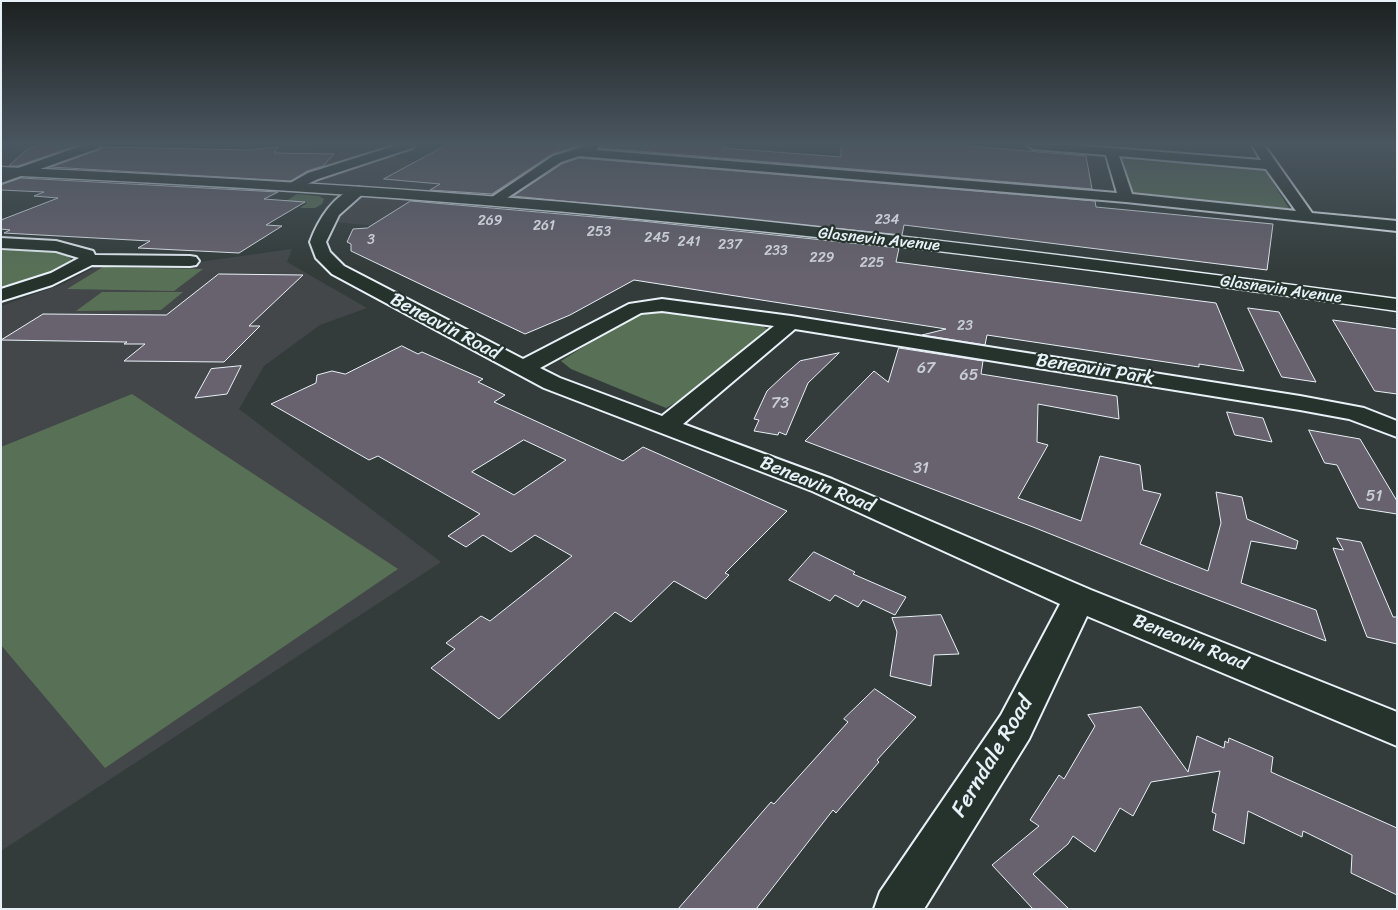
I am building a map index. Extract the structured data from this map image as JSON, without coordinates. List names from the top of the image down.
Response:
{
  "streets": {
    "main road": ["Glasnevin Avenue"],
    "street": ["Beneavin Road", "Beneavin Park", "Ferndale Road"]
  },
  "crossings": [
    ["Glasnevin Avenue", "Beneavin Road"],
    ["Beneavin Road", "Beneavin Park"],
    ["Beneavin Road", "Ferndale Road"]
  ],
  "house_numbers": [
    "234",
    "269",
    "261",
    "253",
    "245",
    "3",
    "241",
    "237",
    "233",
    "229",
    "225",
    "23",
    "67",
    "65",
    "73",
    "31",
    "51"
  ]
}
